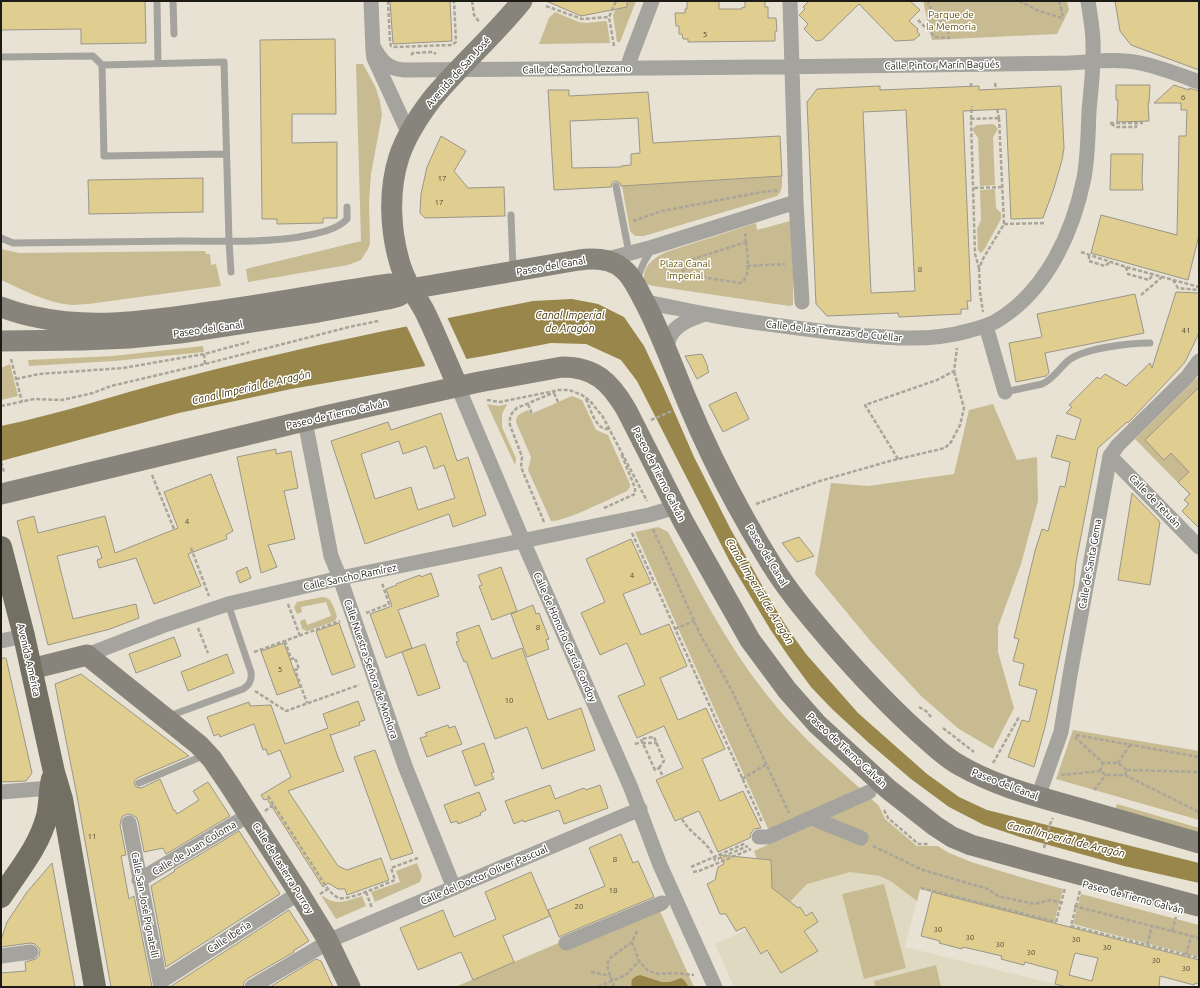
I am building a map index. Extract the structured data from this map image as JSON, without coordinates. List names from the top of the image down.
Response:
{
  "streets": {
    "main road": [
      "Avenida de San José",
      "Paseo del Canal",
      "Paseo de Tierno Galván",
      "Calle Sancho Ramírez",
      "Calle de Honorio García Condoy",
      "Avenida América",
      "Calle de Lasierra Purroy"
    ],
    "street": [
      "Calle Pintor Marín Bagüés",
      "Calle de Sancho Lezcano",
      "Calle de las Terrazas de Cuéllar",
      "Calle de Tetuán",
      "Calle de Santa Gema",
      "Calle Nuestra Señora de Monlora",
      "Calle de Juan Coloma",
      "Calle del Doctor Oliver Pascual",
      "Calle San José Pignatelli",
      "Calle Iberia"
    ]
  },
  "crossings": [
    ["Calle Pintor Marín Bagüés", "Calle de Sancho Lezcano"],
    ["Calle Pintor Marín Bagüés", "Calle de las Terrazas de Cuéllar"],
    ["Calle de Sancho Lezcano", "Avenida de San José"],
    ["Avenida de San José", "Paseo del Canal"],
    ["Avenida de San José", "Calle de Honorio García Condoy"],
    ["Paseo del Canal", "Calle de las Terrazas de Cuéllar"],
    ["Paseo del Canal", "Calle de Santa Gema"],
    ["Paseo del Canal", "Calle de Honorio García Condoy"],
    ["Paseo de Tierno Galván", "Calle Sancho Ramírez"],
    ["Paseo de Tierno Galván", "Calle de Honorio García Condoy"],
    ["Paseo de Tierno Galván", "Calle Nuestra Señora de Monlora"],
    ["Calle de Tetuán", "Calle de Santa Gema"],
    ["Calle Sancho Ramírez", "Calle de Honorio García Condoy"],
    ["Calle Sancho Ramírez", "Avenida América"],
    ["Calle Sancho Ramírez", "Calle Nuestra Señora de Monlora"],
    ["Calle Sancho Ramírez", "Calle de Lasierra Purroy"],
    ["Calle de Honorio García Condoy", "Calle del Doctor Oliver Pascual"],
    ["Calle Nuestra Señora de Monlora", "Calle del Doctor Oliver Pascual"],
    ["Calle de Juan Coloma", "Calle de Lasierra Purroy"],
    ["Calle de Juan Coloma", "Calle San José Pignatelli"],
    ["Calle de Lasierra Purroy", "Calle del Doctor Oliver Pascual"],
    ["Calle de Lasierra Purroy", "Calle Iberia"],
    ["Calle San José Pignatelli", "Calle Iberia"]
  ],
  "water": ["Canal Imperial de Aragón"],
  "parks": ["Parque de la Memoria", "Plaza Canal Imperial"],
  "house_numbers": [
    "5",
    "6",
    "17",
    "17",
    "8",
    "41",
    "4",
    "4",
    "8",
    "5",
    "10",
    "11",
    "8",
    "18",
    "20",
    "30",
    "30",
    "30",
    "30",
    "30",
    "30",
    "30",
    "30"
  ]
}
